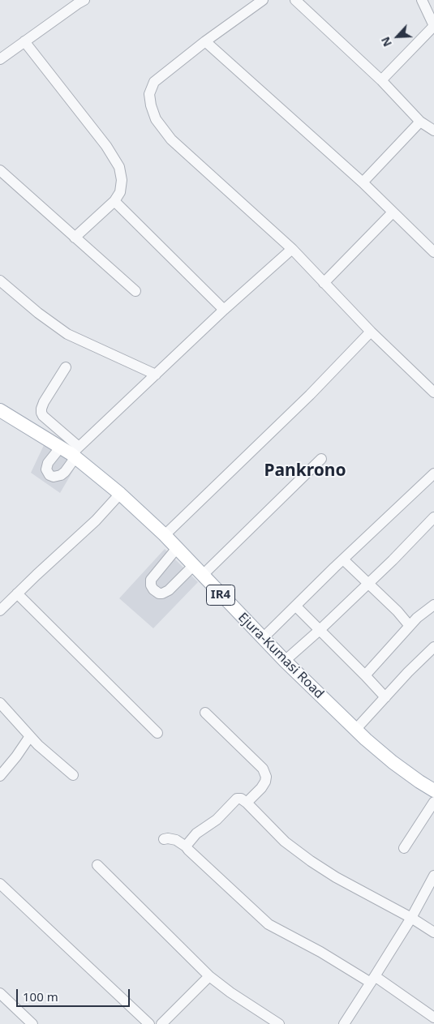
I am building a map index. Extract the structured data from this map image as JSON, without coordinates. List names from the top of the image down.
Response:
{
  "streets": {
    "main road": ["IR4", "Ejura-Kumasi Road"]
  },
  "districts": ["Pankrono"],
  "scale_bar": "100 m",
  "north": "bottom left"
}
